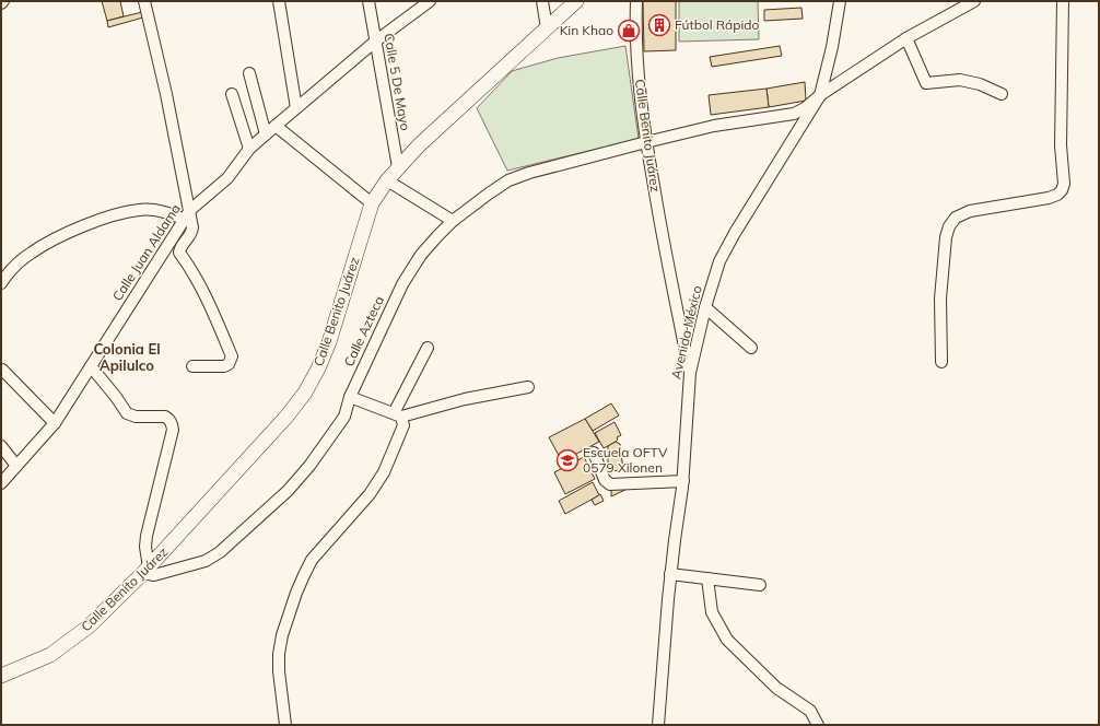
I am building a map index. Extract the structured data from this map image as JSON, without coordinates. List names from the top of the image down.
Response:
{
  "streets": {
    "main road": ["Calle Benito Juárez"],
    "street": [
      "Calle 5 De Mayo",
      "Calle Juan Aldama",
      "Calle Azteca",
      "Avenida México"
    ]
  },
  "crossings": [
    ["Calle 5 De Mayo", "Calle Benito Juárez"],
    ["Calle 5 De Mayo", "Calle Juan Aldama"],
    ["Calle Benito Juárez", "Calle Azteca"],
    ["Calle Benito Juárez", "Avenida México"],
    ["Calle Azteca", "Avenida México"]
  ],
  "districts": ["Colonia El Apilulco"],
  "places": {
    "building": ["Fútbol Rápido"],
    "shop": ["Kin Khao"],
    "school or university": ["Escuela OFTV 0579 Xilonen"]
  }
}
